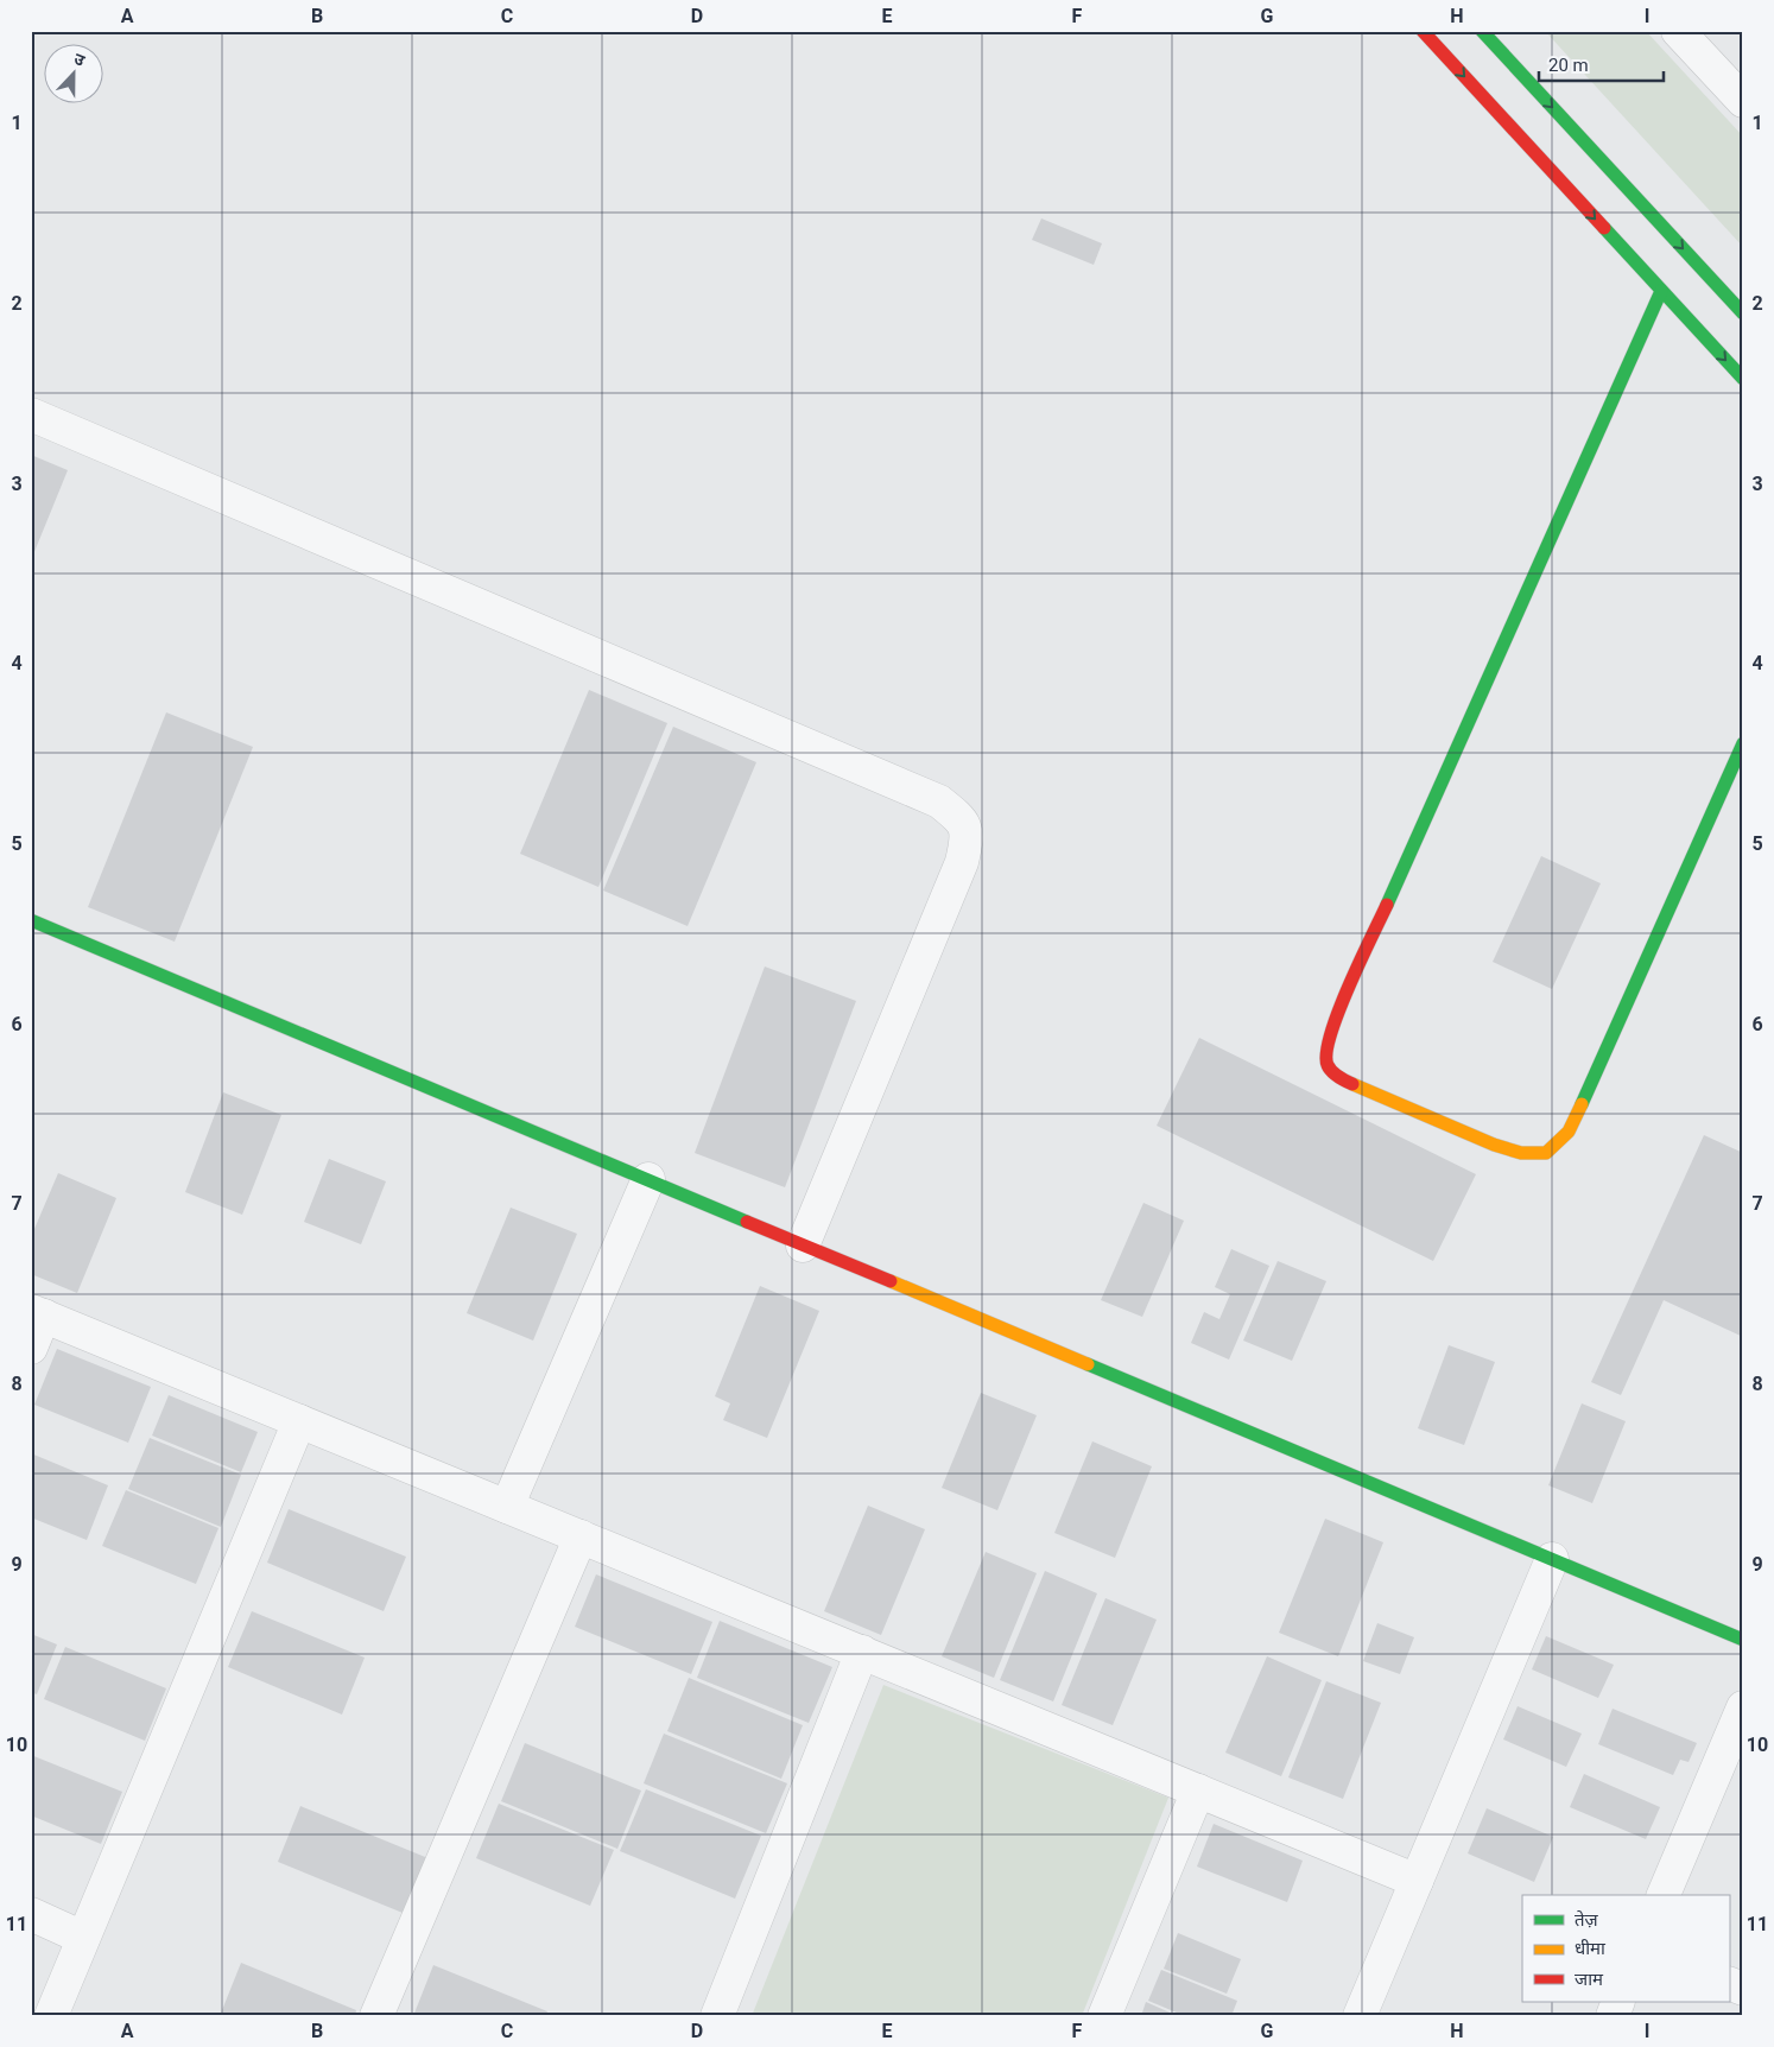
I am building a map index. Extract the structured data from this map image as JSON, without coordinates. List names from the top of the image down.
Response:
{
  "legend": ["तेज़", "धीमा", "जाम"],
  "scale_bar": "20 m",
  "north": "top",
  "grid": {
    "columns": [
      "A",
      "B",
      "C",
      "D",
      "E",
      "F",
      "G",
      "H",
      "I"
    ],
    "rows": [
      "1",
      "2",
      "3",
      "4",
      "5",
      "6",
      "7",
      "8",
      "9",
      "10",
      "11"
    ]
  }
}
